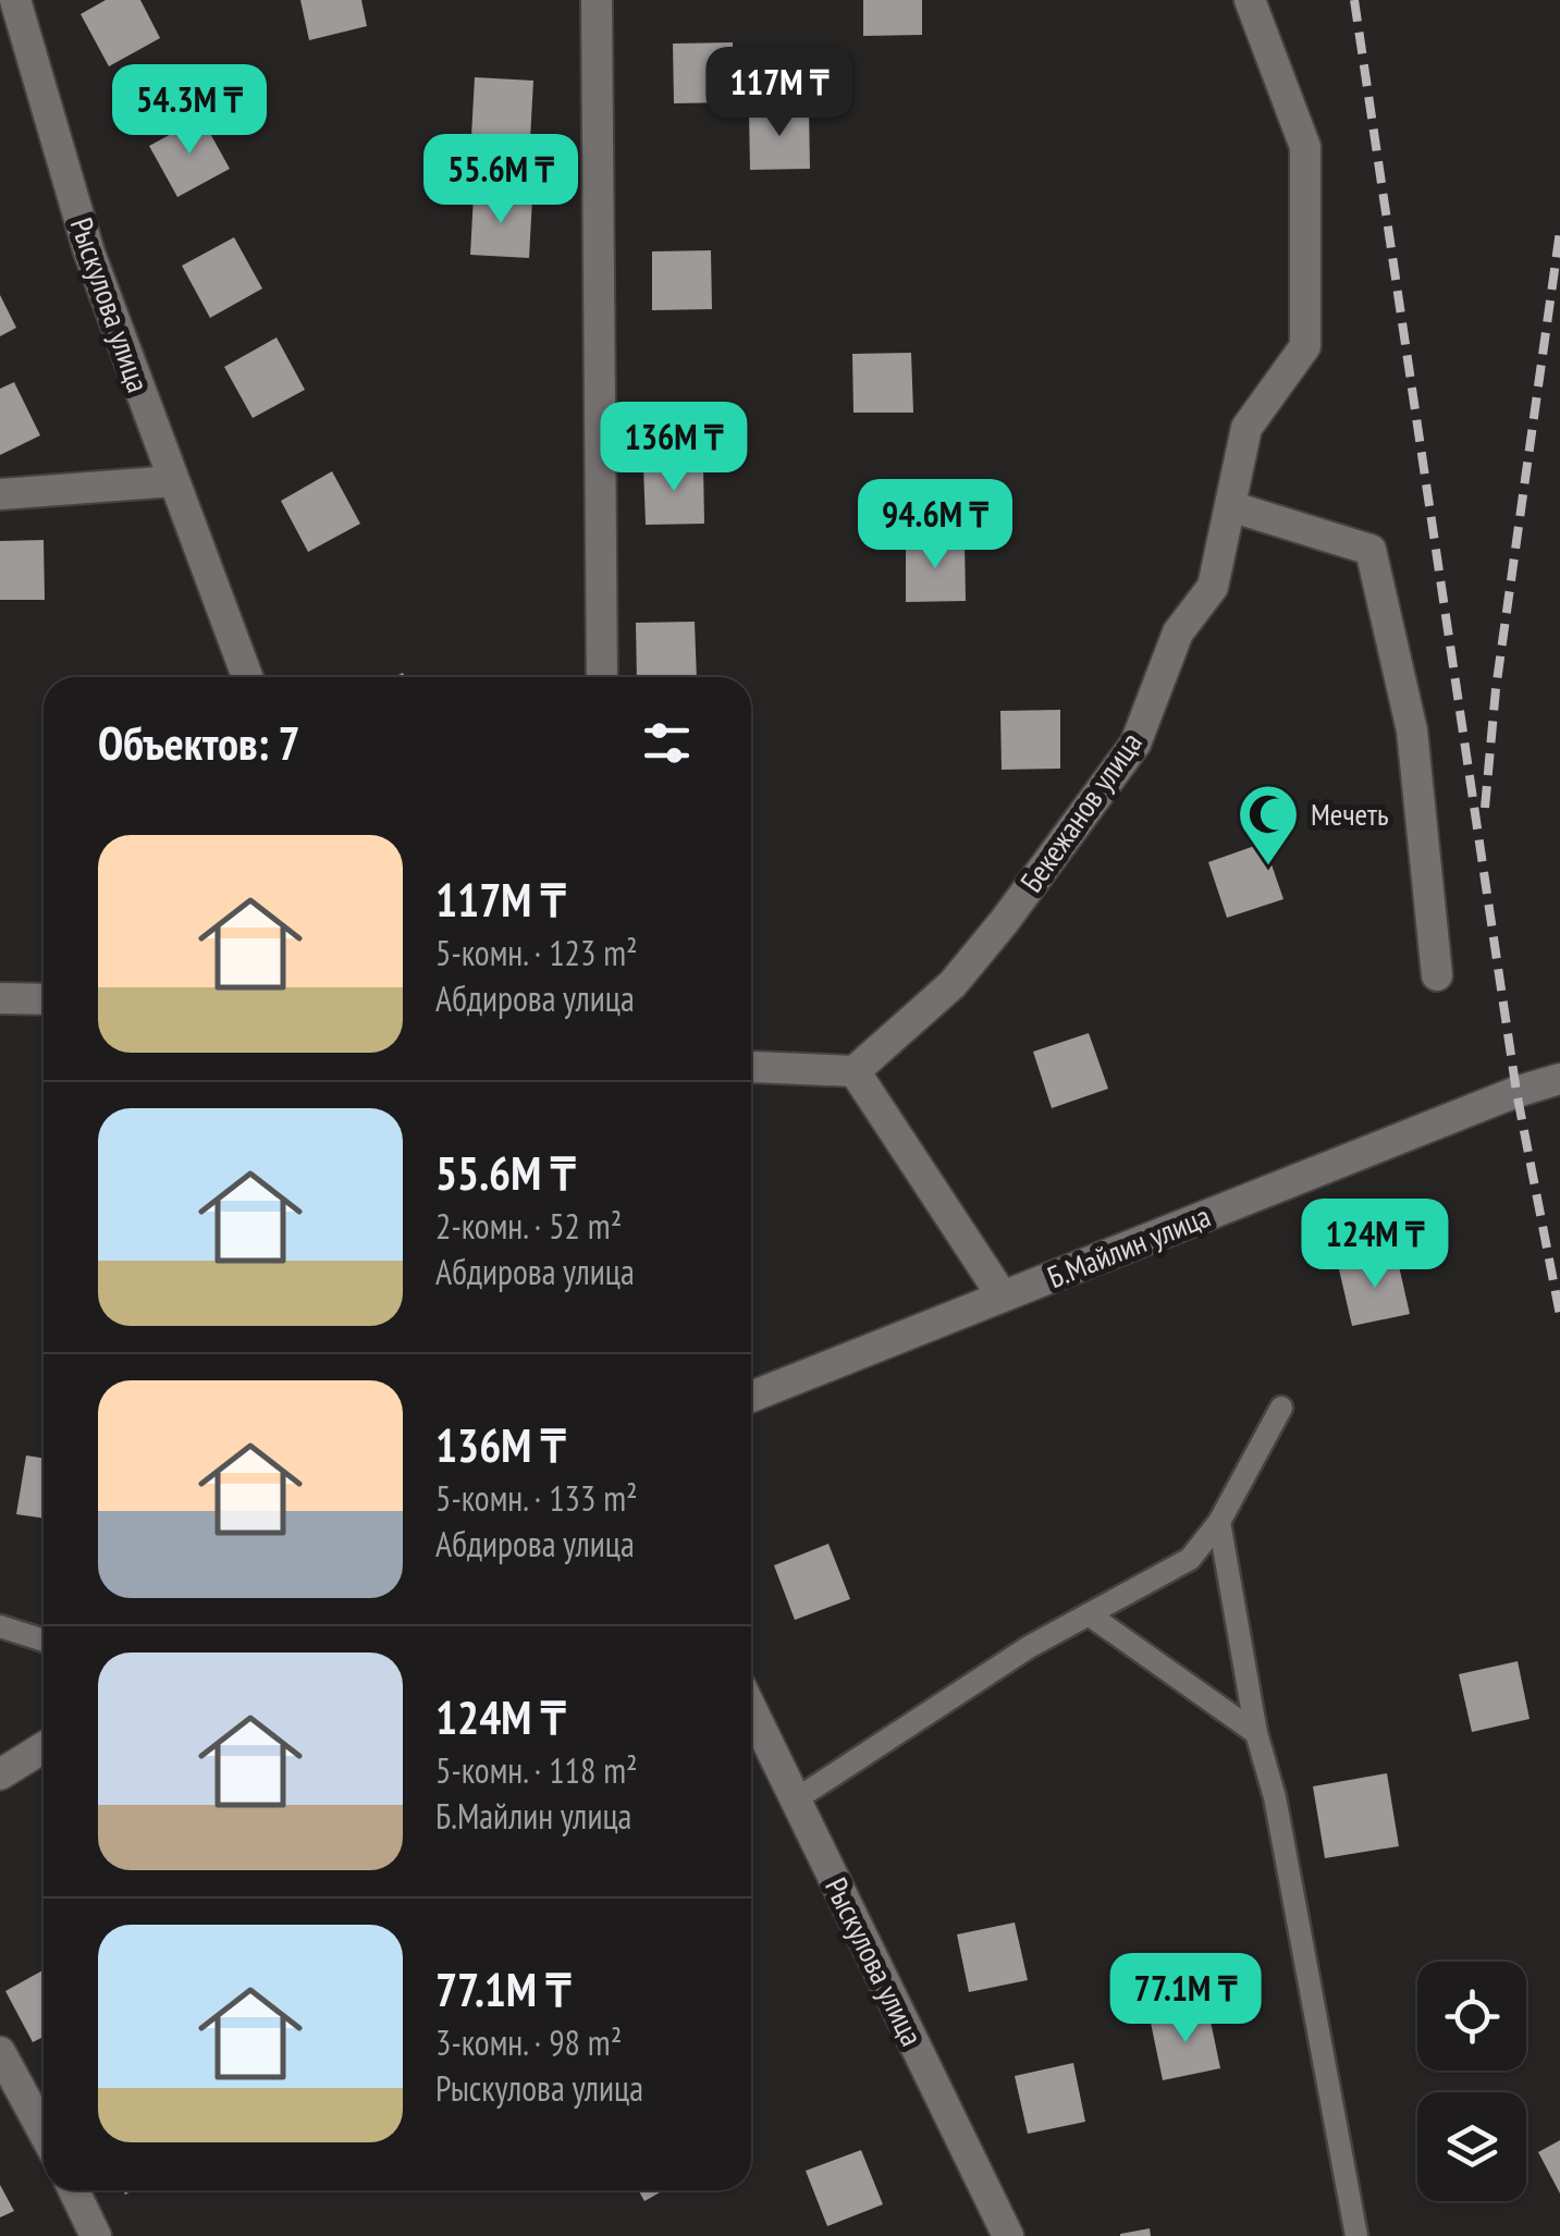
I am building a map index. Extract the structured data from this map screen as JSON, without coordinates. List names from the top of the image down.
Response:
{
  "streets": {
    "street": ["Рыскулова улица", "Бекежанов улица", "Б.Майлин улица"]
  },
  "places": {
    "mosque": ["Мечеть"]
  },
  "page": {
    "price": [
      "117M ₸",
      "54.3M ₸",
      "55.6M ₸",
      "136M ₸",
      "94.6M ₸",
      "124M ₸",
      "77.1M ₸"
    ],
    "heading": "Объектов: 7",
    "list": [
      {
        "name": "117M ₸",
        "note": "5-комн. · 123 m² · Абдирова улица"
      },
      {
        "name": "55.6M ₸",
        "note": "2-комн. · 52 m² · Абдирова улица"
      },
      {
        "name": "136M ₸",
        "note": "5-комн. · 133 m² · Абдирова улица"
      },
      {
        "name": "124M ₸",
        "note": "5-комн. · 118 m² · Б.Майлин улица"
      },
      {
        "name": "77.1M ₸",
        "note": "3-комн. · 98 m² · Рыскулова улица"
      }
    ]
  }
}
